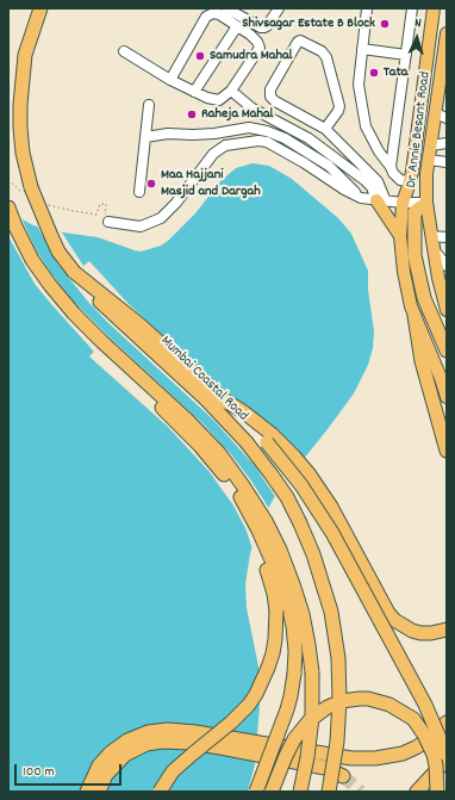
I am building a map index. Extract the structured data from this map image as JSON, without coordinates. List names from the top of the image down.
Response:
{
  "streets": {
    "highway": ["Mumbai Coastal Road"],
    "main road": ["Dr Annie Besant Road"]
  },
  "places": [
    "Shivsagar Estate B Block",
    "Samudra Mahal",
    "Tata",
    "Raheja Mahal",
    "Maa Hajjani Masjid and Dargah"
  ],
  "scale_bar": "100 m",
  "north": "top"
}
